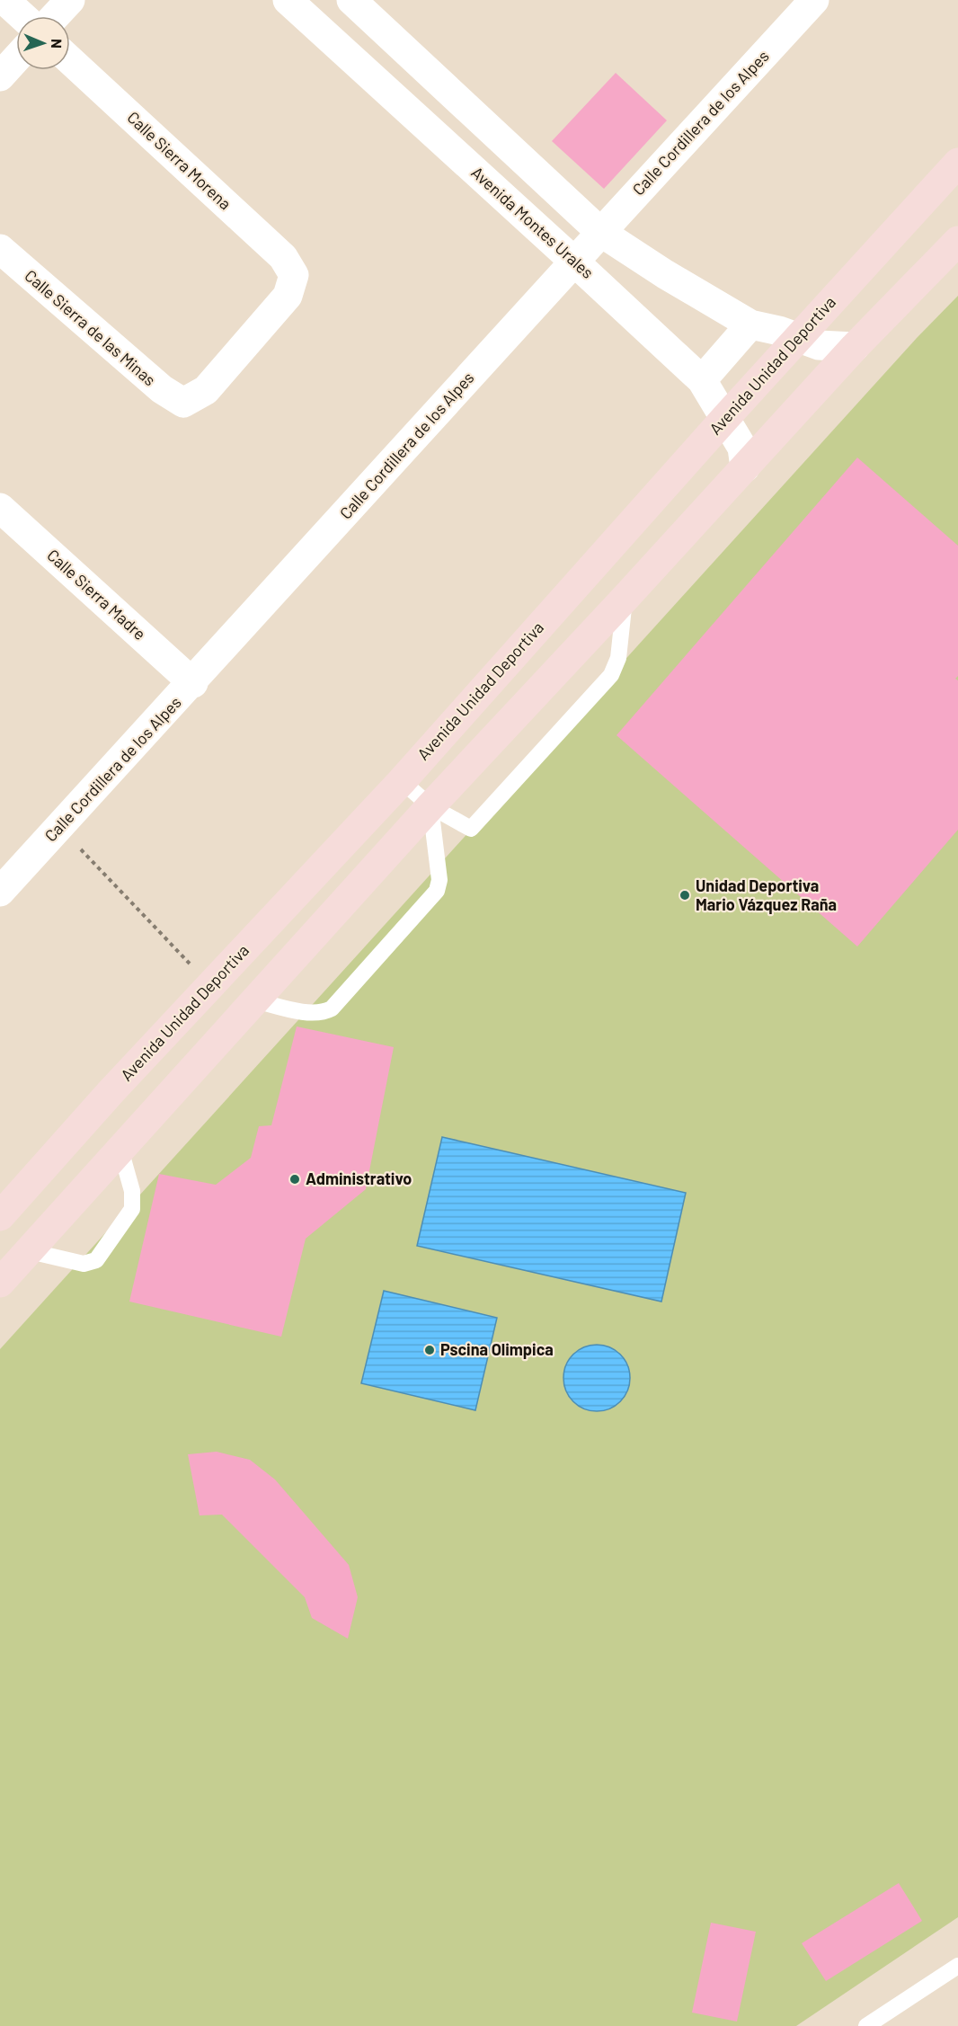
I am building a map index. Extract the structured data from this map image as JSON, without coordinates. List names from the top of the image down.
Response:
{
  "streets": {
    "street": [
      "Calle Cordillera de los Alpes",
      "Calle Sierra Morena",
      "Avenida Montes Urales",
      "Calle Sierra de las Minas",
      "Avenida Unidad Deportiva",
      "Calle Sierra Madre"
    ]
  },
  "crossings": [
    ["Calle Cordillera de los Alpes", "Avenida Montes Urales"],
    ["Calle Cordillera de los Alpes", "Calle Sierra Madre"],
    ["Calle Sierra Morena", "Calle Sierra de las Minas"],
    ["Avenida Montes Urales", "Avenida Unidad Deportiva"]
  ],
  "places": ["Unidad Deportiva Mario Vázquez Raña", "Administrativo", "Pscina Olimpica"],
  "north": "right"
}
